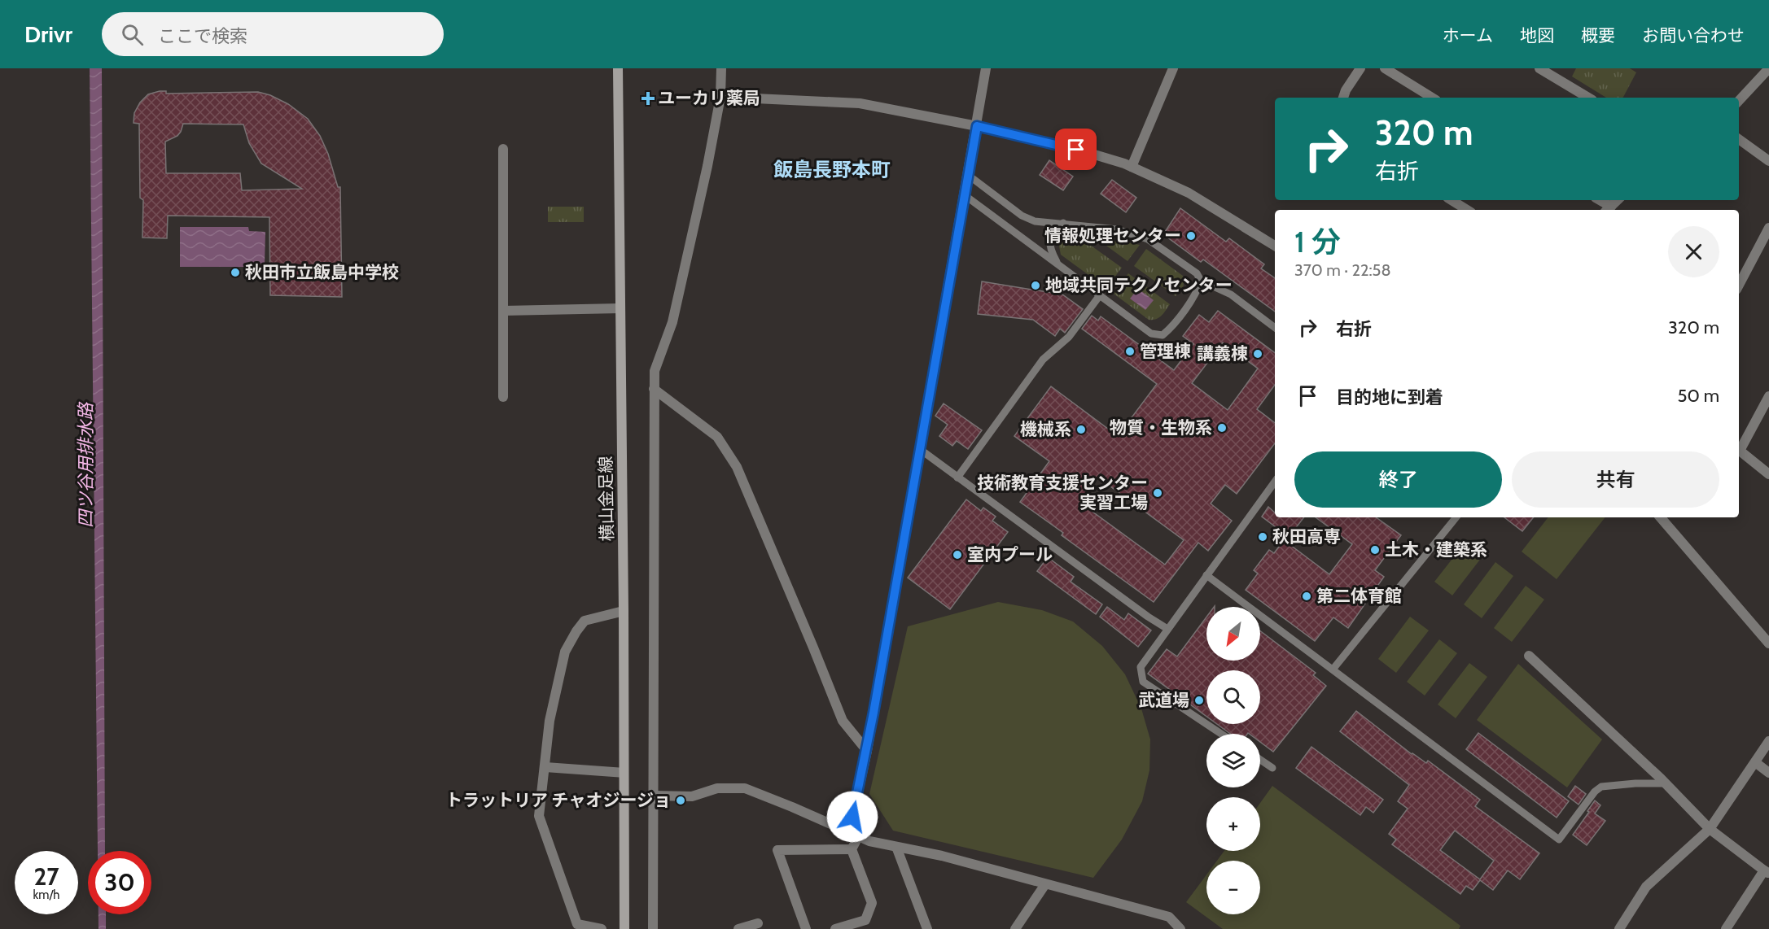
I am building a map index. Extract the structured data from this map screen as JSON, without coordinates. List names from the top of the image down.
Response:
{
  "streets": {
    "street": ["横山金足線"]
  },
  "districts": ["飯島長野本町"],
  "water": ["四ツ谷用排水路"],
  "places": {
    "health": ["ユーカリ薬局"],
    "other": [
      "情報処理センター",
      "秋田市立飯島中学校",
      "地域共同テクノセンター",
      "管理棟",
      "講義棟",
      "物質・生物系",
      "機械系",
      "技術教育支援センター 実習工場",
      "秋田高専",
      "土木・建築系",
      "室内プール",
      "第二体育館",
      "武道場",
      "トラットリア チャオジージョ"
    ]
  },
  "north": "bottom left",
  "page": {
    "header": "Drivr",
    "search": "ここで検索",
    "nav": [
      "ホーム",
      "地図",
      "概要",
      "お問い合わせ"
    ],
    "turn": ["320 m", "右折"],
    "heading": ["1 分", "370 m · 22:58"],
    "list": [
      {
        "name": "右折",
        "value": "320 m"
      },
      {
        "name": "目的地に到着",
        "value": "50 m"
      }
    ],
    "buttons": ["終了", "共有"],
    "map_buttons": ["+", "−"],
    "speed": "27 km/h",
    "limit": "30"
  }
}
